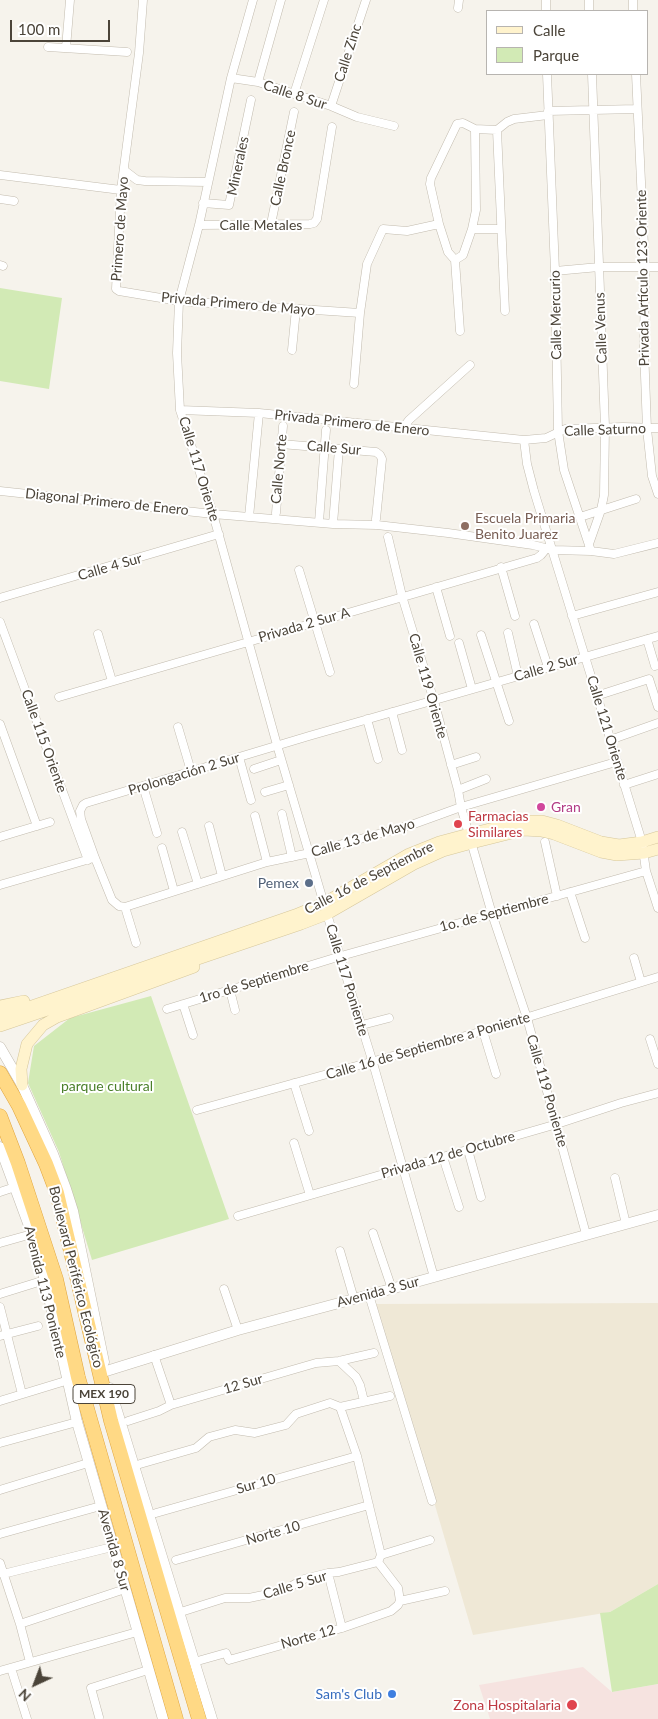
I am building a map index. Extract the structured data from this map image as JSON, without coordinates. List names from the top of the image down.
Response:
{
  "streets": {
    "highway": ["Boulevard Periférico Ecológico", "MEX 190"],
    "main road": ["Calle 16 de Septiembre"],
    "street": [
      "Calle Zinc",
      "Calle 8 Sur",
      "Minerales",
      "Calle Bronce",
      "Calle Metales",
      "Primero de Mayo",
      "Privada Artículo 123 Oriente",
      "Privada Primero de Mayo",
      "Calle Mercurio",
      "Calle Venus",
      "Privada Primero de Enero",
      "Calle Saturno",
      "Calle Sur",
      "Calle 117 Oriente",
      "Calle Norte",
      "Diagonal Primero de Enero",
      "Calle 4 Sur",
      "Privada 2 Sur A",
      "Calle 2 Sur",
      "Calle 119 Oriente",
      "Calle 121 Oriente",
      "Calle 115 Oriente",
      "Prolongación 2 Sur",
      "Calle 13 de Mayo",
      "1o. de Septiembre",
      "Calle 117 Poniente",
      "1ro de Septiembre",
      "Calle 16 de Septiembre a Poniente",
      "Calle 119 Poniente",
      "Privada 12 de Octubre",
      "Avenida 113 Poniente",
      "Avenida 3 Sur",
      "12 Sur",
      "Sur 10",
      "Norte 10",
      "Avenida 8 Sur",
      "Calle 5 Sur",
      "Norte 12"
    ]
  },
  "crossings": [
    ["Calle Zinc", "Calle 8 Sur"],
    ["Calle 8 Sur", "Calle 117 Oriente"],
    ["Minerales", "Calle 117 Oriente"],
    ["Calle Bronce", "Calle Metales"],
    ["Calle Metales", "Calle 117 Oriente"],
    ["Primero de Mayo", "Privada Primero de Mayo"],
    ["Privada Artículo 123 Oriente", "Calle Saturno"],
    ["Privada Primero de Mayo", "Calle 117 Oriente"],
    ["Calle Mercurio", "Calle Venus"],
    ["Calle Mercurio", "Calle Saturno"],
    ["Calle Mercurio", "Diagonal Primero de Enero"],
    ["Calle Venus", "Calle Saturno"],
    ["Calle Venus", "Diagonal Primero de Enero"],
    ["Privada Primero de Enero", "Calle Saturno"],
    ["Privada Primero de Enero", "Calle 117 Oriente"],
    ["Privada Primero de Enero", "Calle 121 Oriente"],
    ["Calle Saturno", "Calle 121 Oriente"],
    ["Calle Sur", "Calle Norte"],
    ["Calle 117 Oriente", "Diagonal Primero de Enero"],
    ["Calle 117 Oriente", "Calle 4 Sur"],
    ["Calle 117 Oriente", "Privada 2 Sur A"],
    ["Calle 117 Oriente", "Prolongación 2 Sur"],
    ["Calle 117 Oriente", "Calle 13 de Mayo"],
    ["Calle 117 Oriente", "Calle 16 de Septiembre"],
    ["Calle 117 Oriente", "Calle 117 Poniente"],
    ["Diagonal Primero de Enero", "Privada 2 Sur A"],
    ["Diagonal Primero de Enero", "Calle 121 Oriente"],
    ["Privada 2 Sur A", "Calle 119 Oriente"],
    ["Privada 2 Sur A", "Calle 121 Oriente"],
    ["Calle 2 Sur", "Calle 119 Oriente"],
    ["Calle 2 Sur", "Calle 121 Oriente"],
    ["Calle 2 Sur", "Prolongación 2 Sur"],
    ["Calle 119 Oriente", "Prolongación 2 Sur"],
    ["Calle 119 Oriente", "Calle 13 de Mayo"],
    ["Calle 119 Oriente", "Calle 16 de Septiembre"],
    ["Calle 119 Oriente", "Calle 119 Poniente"],
    ["Calle 121 Oriente", "Calle 13 de Mayo"],
    ["Calle 121 Oriente", "Calle 16 de Septiembre"],
    ["Calle 121 Oriente", "1o. de Septiembre"],
    ["Calle 115 Oriente", "Prolongación 2 Sur"],
    ["Calle 115 Oriente", "Calle 13 de Mayo"],
    ["Calle 16 de Septiembre", "Calle 117 Poniente"],
    ["Calle 16 de Septiembre", "Calle 119 Poniente"],
    ["1o. de Septiembre", "Calle 117 Poniente"],
    ["1o. de Septiembre", "1ro de Septiembre"],
    ["1o. de Septiembre", "Calle 119 Poniente"],
    ["Calle 117 Poniente", "1ro de Septiembre"],
    ["Calle 117 Poniente", "Calle 16 de Septiembre a Poniente"],
    ["Calle 117 Poniente", "Privada 12 de Octubre"],
    ["Calle 117 Poniente", "Avenida 3 Sur"],
    ["Calle 16 de Septiembre a Poniente", "Calle 119 Poniente"],
    ["Calle 119 Poniente", "Privada 12 de Octubre"],
    ["Calle 119 Poniente", "Avenida 3 Sur"],
    ["Boulevard Periférico Ecológico", "Avenida 113 Poniente"],
    ["Boulevard Periférico Ecológico", "Avenida 3 Sur"],
    ["Boulevard Periférico Ecológico", "Avenida 8 Sur"],
    ["Boulevard Periférico Ecológico", "Norte 12"],
    ["Avenida 113 Poniente", "Avenida 8 Sur"]
  ],
  "parks": ["parque cultural"],
  "places": [
    "Escuela Primaria Benito Juarez",
    "Gran",
    "Farmacias Similares",
    "Pemex",
    "Sam's Club",
    "Zona Hospitalaria"
  ],
  "legend": ["Calle", "Parque"],
  "scale_bar": "100 m",
  "north": "bottom left"
}
